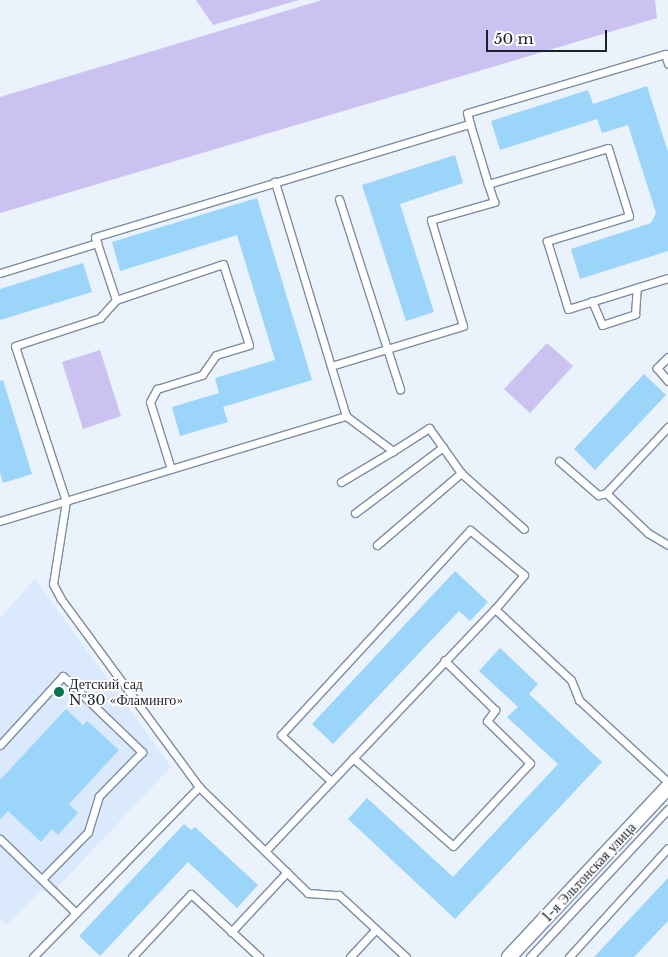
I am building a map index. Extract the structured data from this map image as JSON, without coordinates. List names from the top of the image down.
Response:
{
  "streets": {
    "street": ["1-я Эльтонская улица"]
  },
  "places": ["Детский сад №30 «Фламинго»"],
  "scale_bar": "50 m"
}
